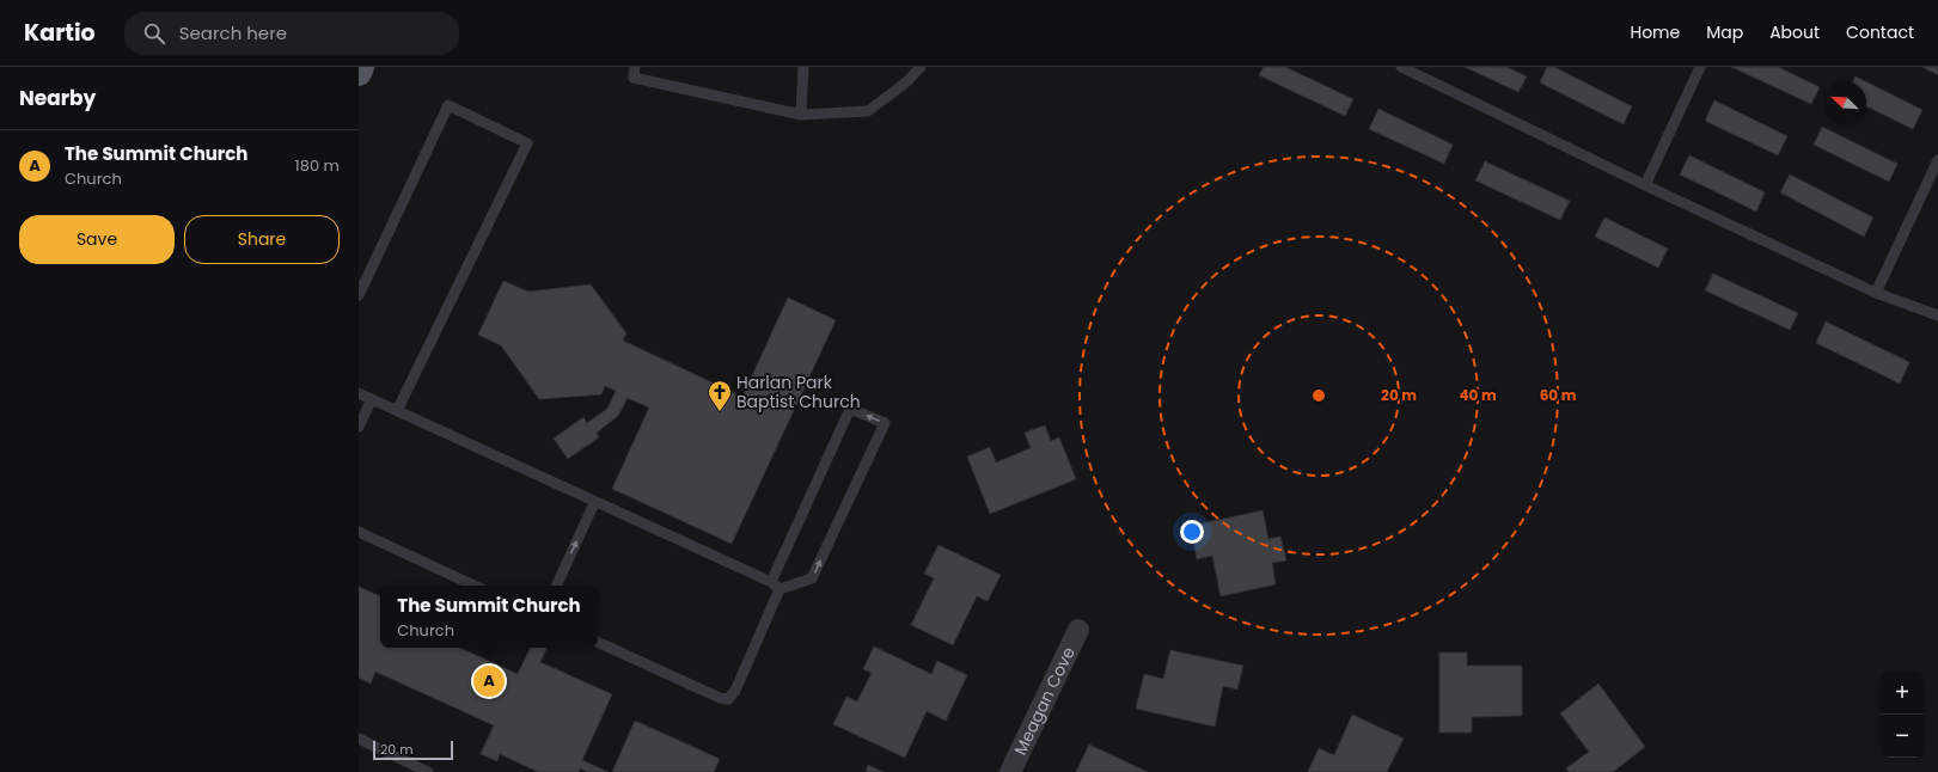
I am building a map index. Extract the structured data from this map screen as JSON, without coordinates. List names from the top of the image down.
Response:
{
  "streets": {
    "street": ["Meagan Cove"]
  },
  "places": {
    "church": ["Harlan Park Baptist Church"]
  },
  "scale_bar": "20 m",
  "north": "top left",
  "page": {
    "header": "Kartio",
    "search": "Search here",
    "nav": [
      "Home",
      "Map",
      "About",
      "Contact"
    ],
    "heading": "Nearby",
    "list": [
      {
        "mark": "A",
        "name": "The Summit Church",
        "note": "Church",
        "value": "180 m"
      }
    ],
    "buttons": ["Save", "Share"],
    "popup": ["The Summit Church", "Church"],
    "pins": "A",
    "map_buttons": ["+", "−"],
    "scale": "20 m"
  },
  "rings": ["20 m", "40 m", "60 m"]
}
